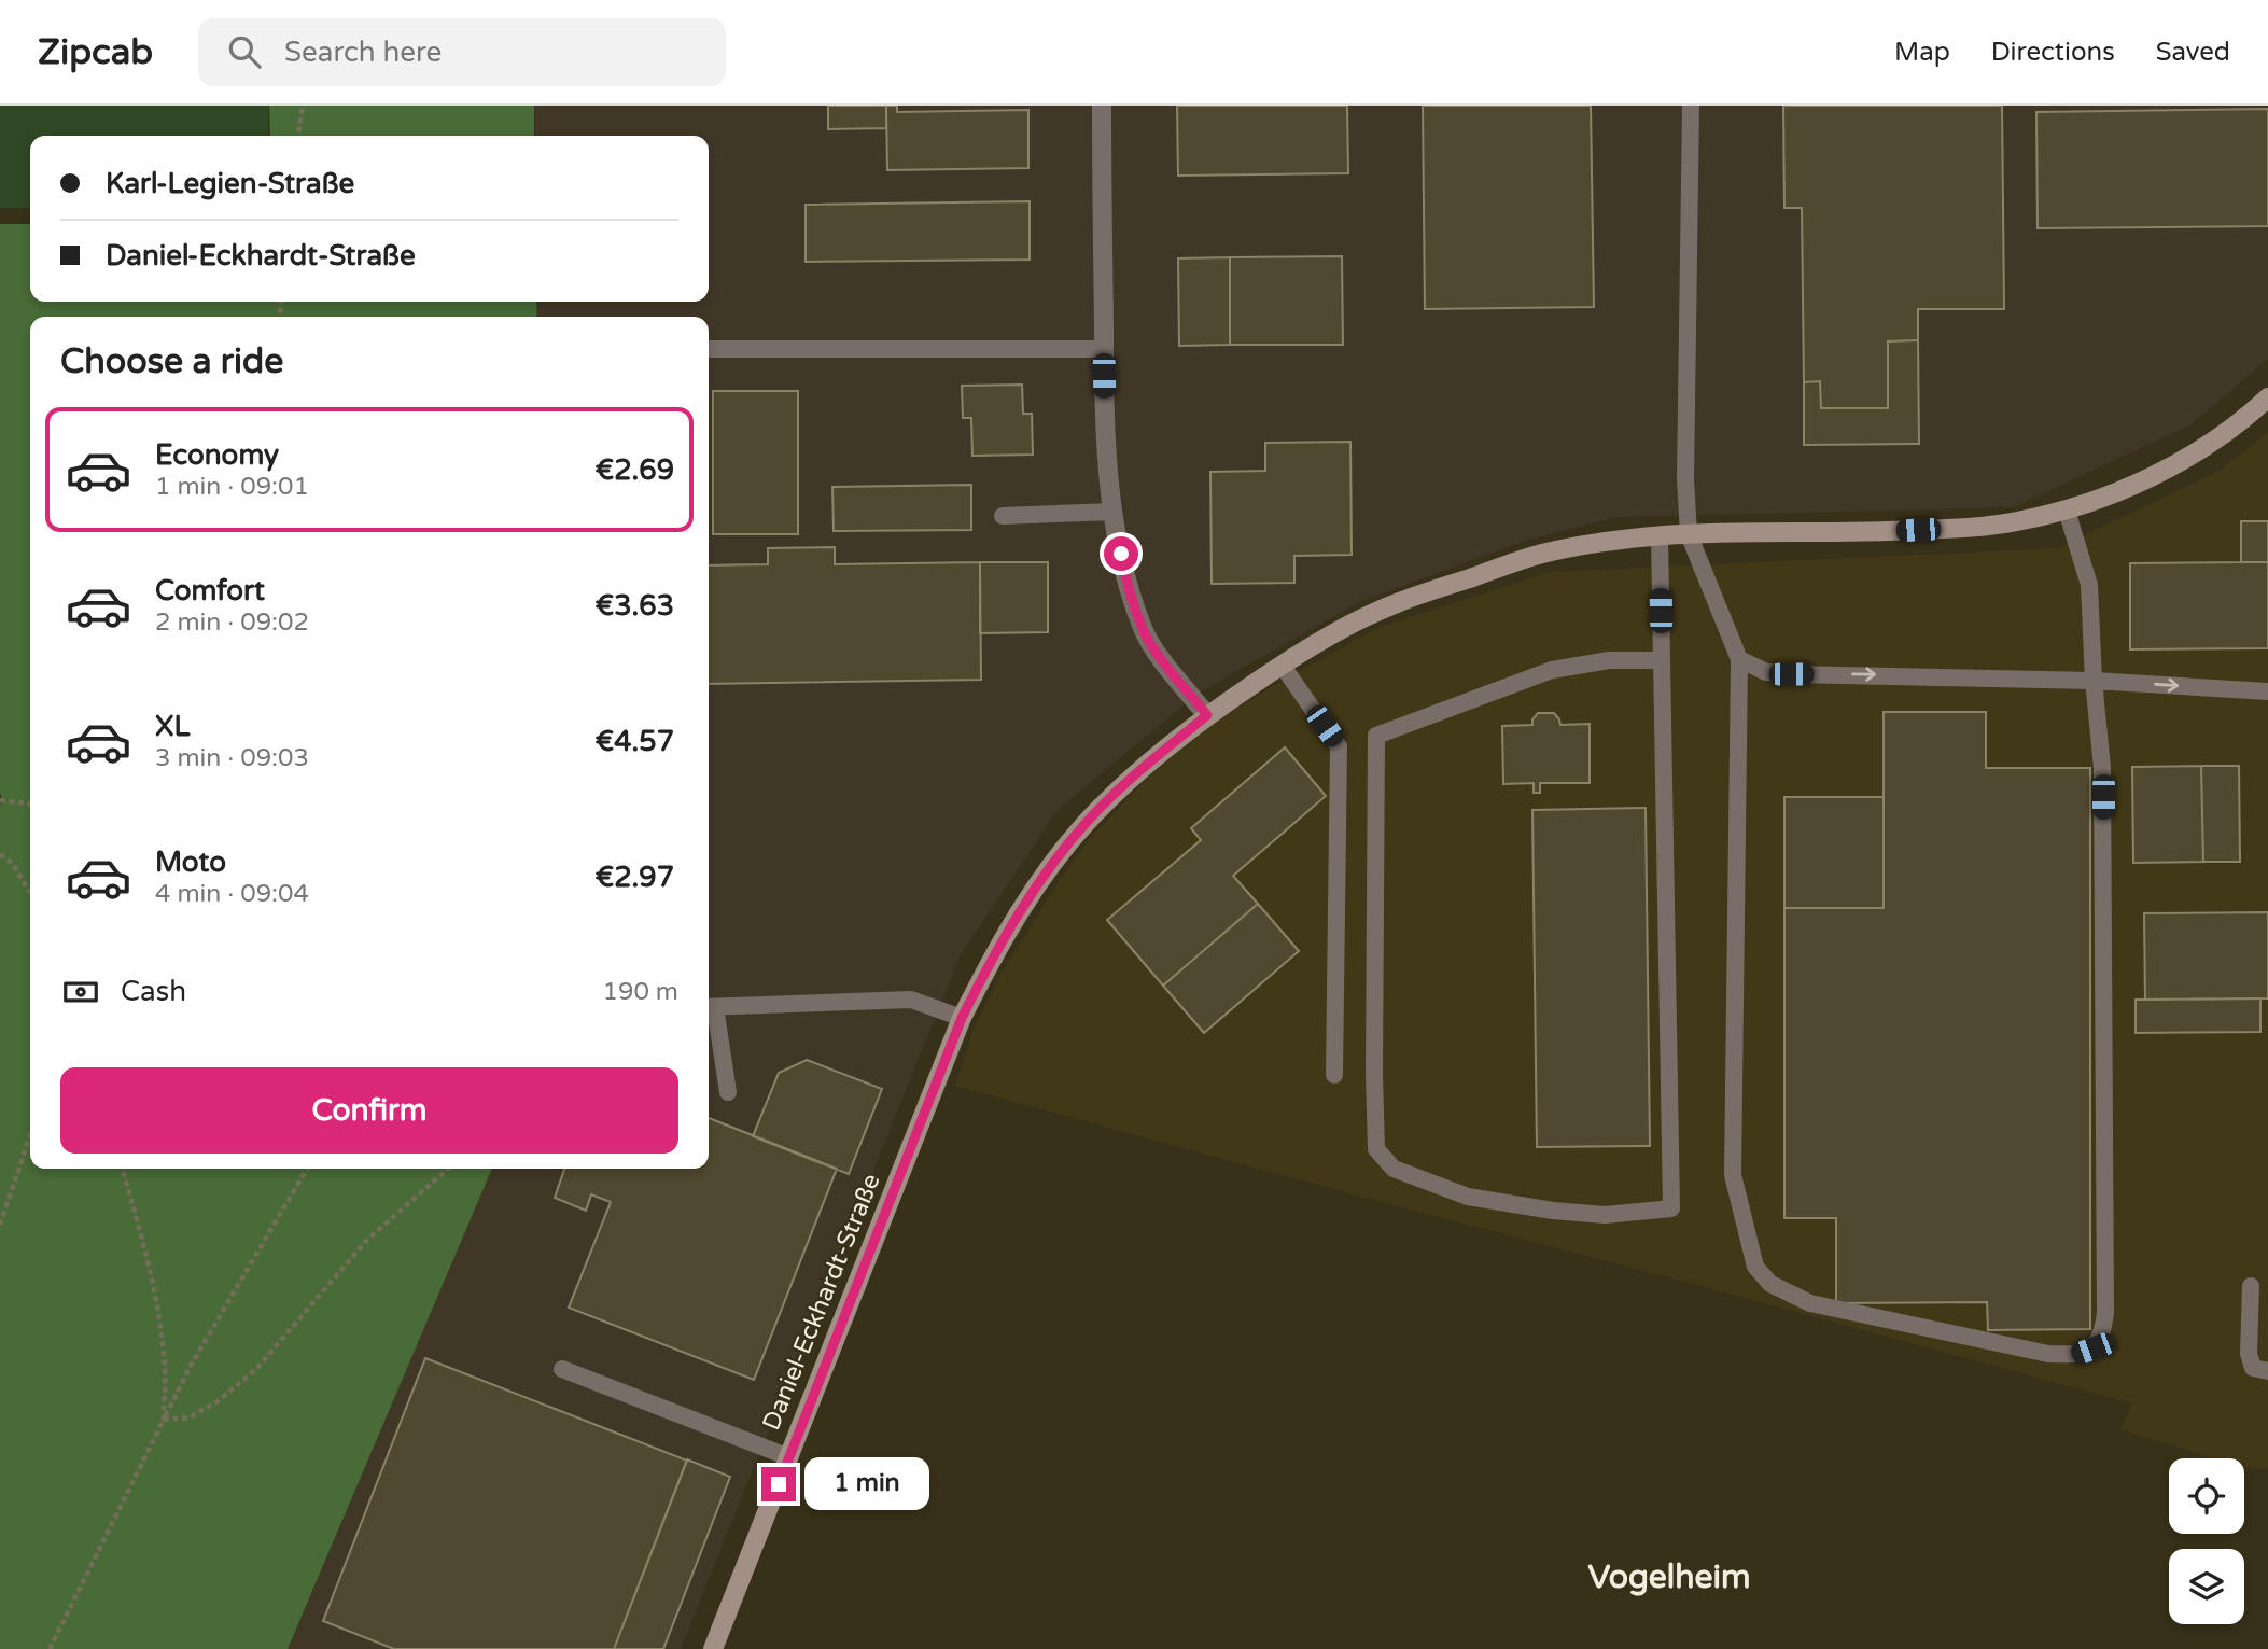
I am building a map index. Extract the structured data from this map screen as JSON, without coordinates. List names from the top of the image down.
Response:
{
  "streets": {
    "street": ["Daniel-Eckhardt-Straße"]
  },
  "districts": ["Vogelheim"],
  "page": {
    "header": "Zipcab",
    "search": "Search here",
    "nav": ["Map", "Directions", "Saved"],
    "banner": ["Karl-Legien-Straße", "Daniel-Eckhardt-Straße"],
    "heading": "Choose a ride",
    "list": [
      {
        "name": "Economy",
        "note": "1 min · 09:01",
        "value": "€2.69"
      },
      {
        "name": "Comfort",
        "note": "2 min · 09:02",
        "value": "€3.63"
      },
      {
        "name": "XL",
        "note": "3 min · 09:03",
        "value": "€4.57"
      },
      {
        "name": "Moto",
        "note": "4 min · 09:04",
        "value": "€2.97"
      }
    ],
    "pay": ["Cash", "190 m"],
    "buttons": "Confirm",
    "bubble": "1 min"
  }
}
